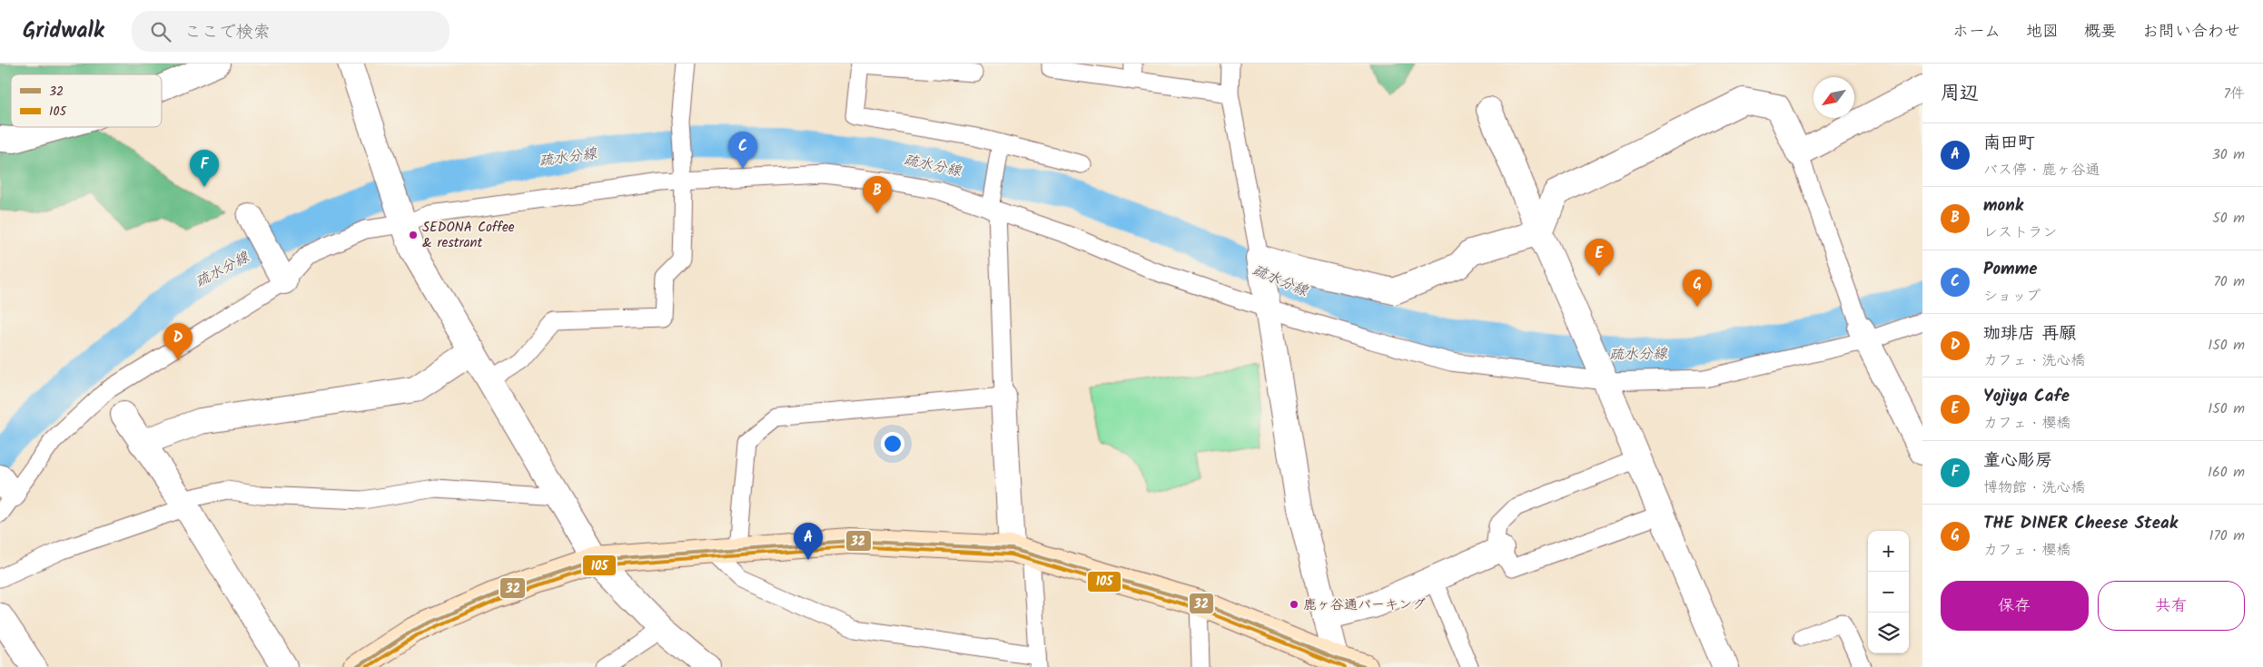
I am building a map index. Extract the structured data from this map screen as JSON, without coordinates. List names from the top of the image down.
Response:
{
  "water": ["疏水分線"],
  "places": ["SEDONA Coffee & restrant", "鹿ヶ谷通パーキング"],
  "lines": ["transit line 32", "transit line 105"],
  "legend": ["32", "105"],
  "north": "bottom left",
  "page": {
    "header": "Gridwalk",
    "search": "ここで検索",
    "nav": [
      "ホーム",
      "地図",
      "概要",
      "お問い合わせ"
    ],
    "heading": ["周辺", "7件"],
    "list": [
      {
        "mark": "A",
        "name": "南田町",
        "note": "バス停 · 鹿ヶ谷通",
        "value": "30 m"
      },
      {
        "mark": "B",
        "name": "monk",
        "note": "レストラン",
        "value": "50 m"
      },
      {
        "mark": "C",
        "name": "Pomme",
        "note": "ショップ",
        "value": "70 m"
      },
      {
        "mark": "D",
        "name": "珈琲店 再願",
        "note": "カフェ · 洗心橋",
        "value": "150 m"
      },
      {
        "mark": "E",
        "name": "Yojiya Cafe",
        "note": "カフェ · 櫻橋",
        "value": "150 m"
      },
      {
        "mark": "F",
        "name": "童心彫房",
        "note": "博物館 · 洗心橋",
        "value": "160 m"
      },
      {
        "mark": "G",
        "name": "THE DINER Cheese Steak",
        "note": "カフェ · 櫻橋",
        "value": "170 m"
      }
    ],
    "pins": [
      "C",
      "F",
      "B",
      "E",
      "G",
      "D",
      "A"
    ],
    "map_buttons": ["+", "−"],
    "buttons": ["保存", "共有"]
  }
}
